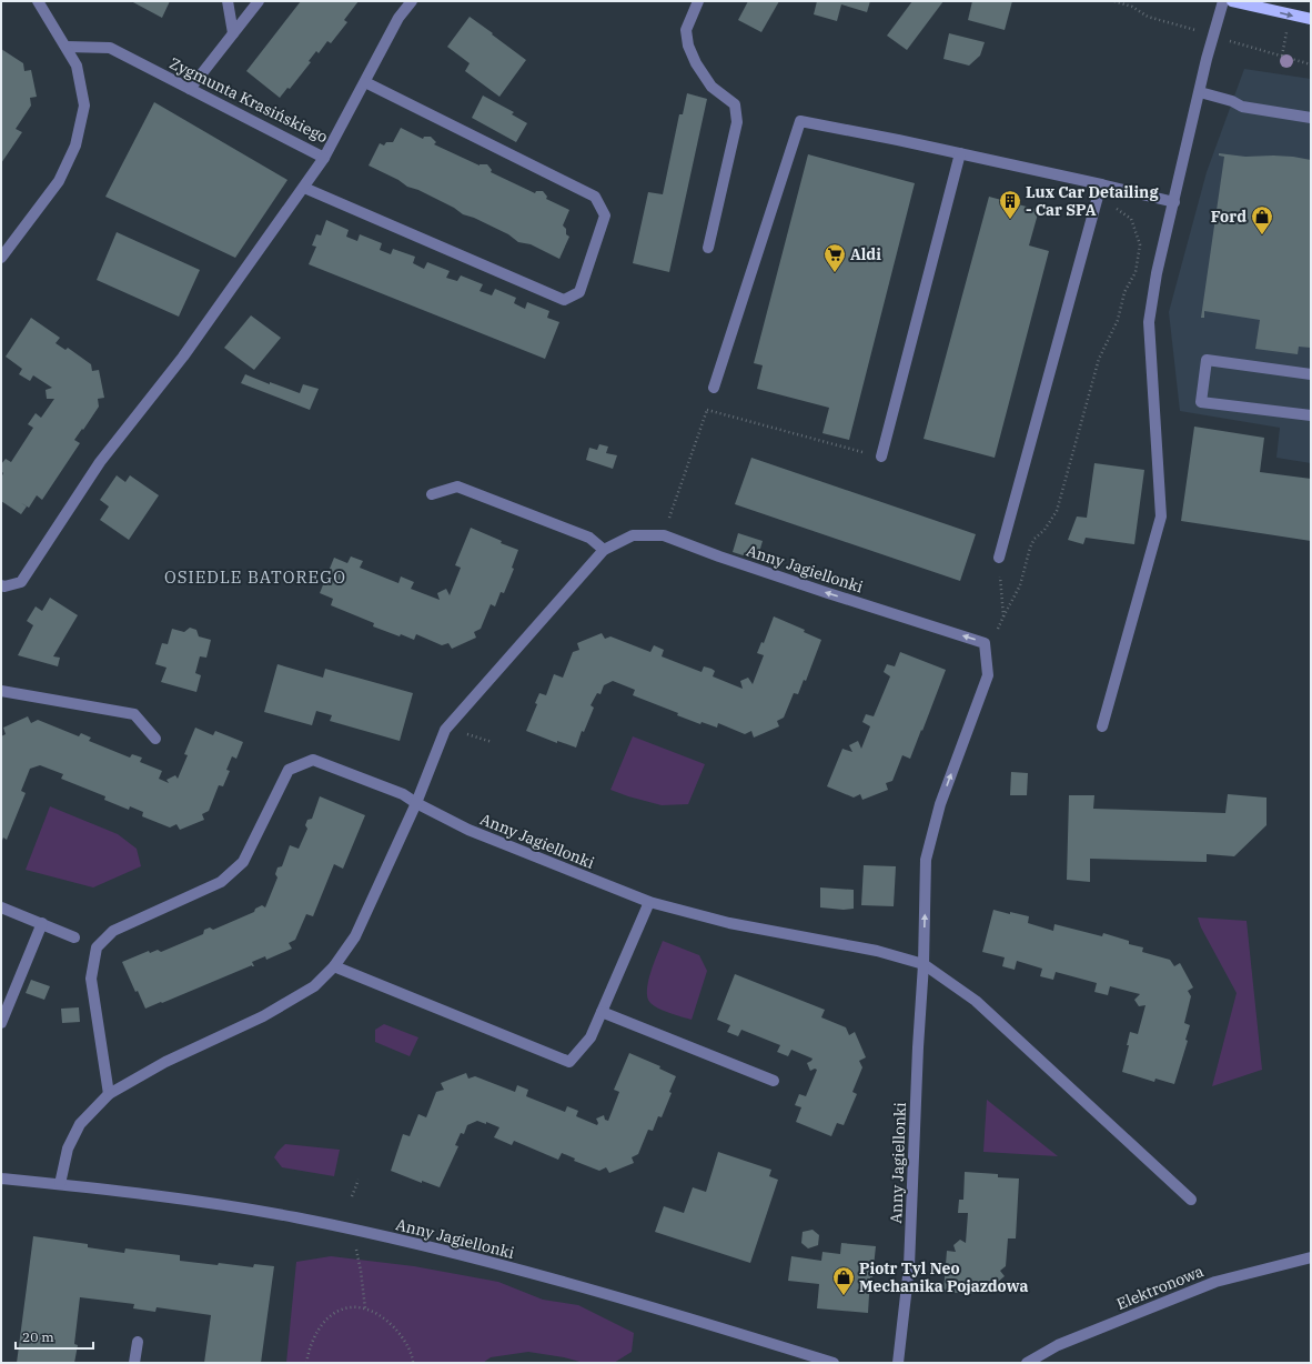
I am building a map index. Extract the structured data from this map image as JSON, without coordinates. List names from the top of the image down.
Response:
{
  "streets": {
    "street": ["Zygmunta Krasińskiego", "Anny Jagiellonki", "Elektronowa"]
  },
  "districts": ["OSIEDLE BATOREGO"],
  "places": {
    "building": ["Lux Car Detailing - Car SPA"],
    "shop": ["Ford", "Piotr Tyl Neo Mechanika Pojazdowa"],
    "supermarket": ["Aldi"]
  },
  "scale_bar": "20 m"
}
